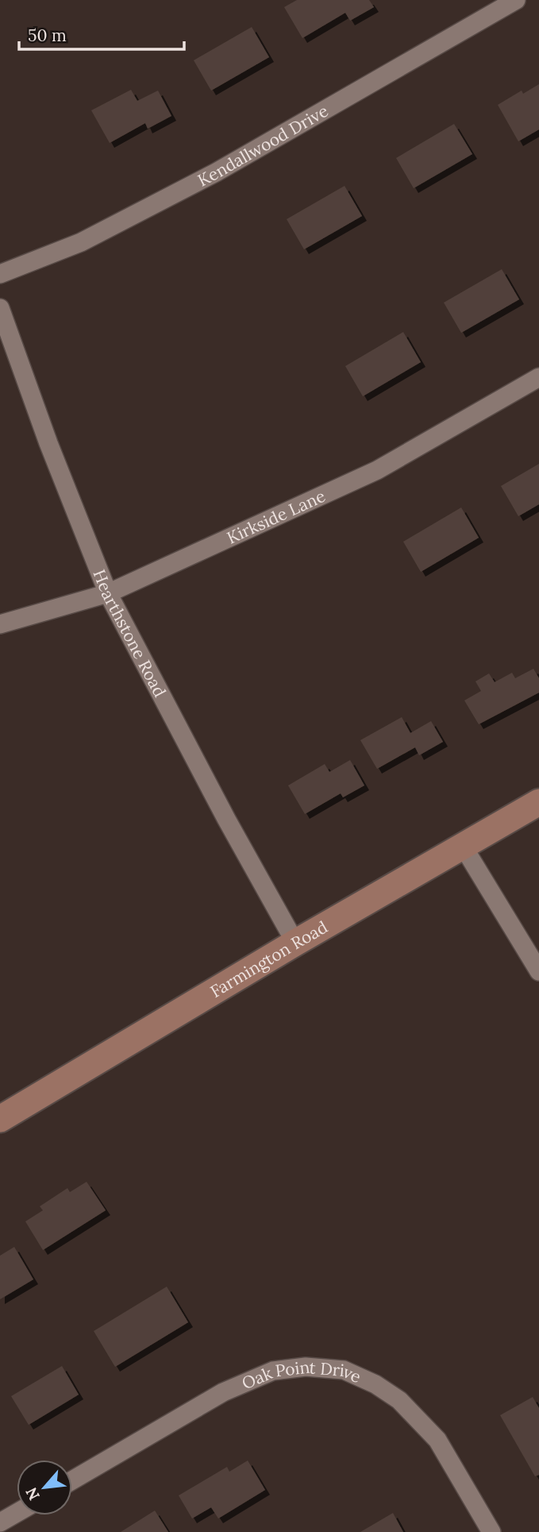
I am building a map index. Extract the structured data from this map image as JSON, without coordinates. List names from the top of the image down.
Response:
{
  "streets": {
    "street": [
      "Kendallwood Drive",
      "Kirkside Lane",
      "Hearthstone Road",
      "Farmington Road",
      "Oak Point Drive"
    ]
  },
  "crossings": [
    ["Kirkside Lane", "Hearthstone Road"],
    ["Hearthstone Road", "Farmington Road"]
  ],
  "scale_bar": "50 m",
  "north": "bottom left"
}
